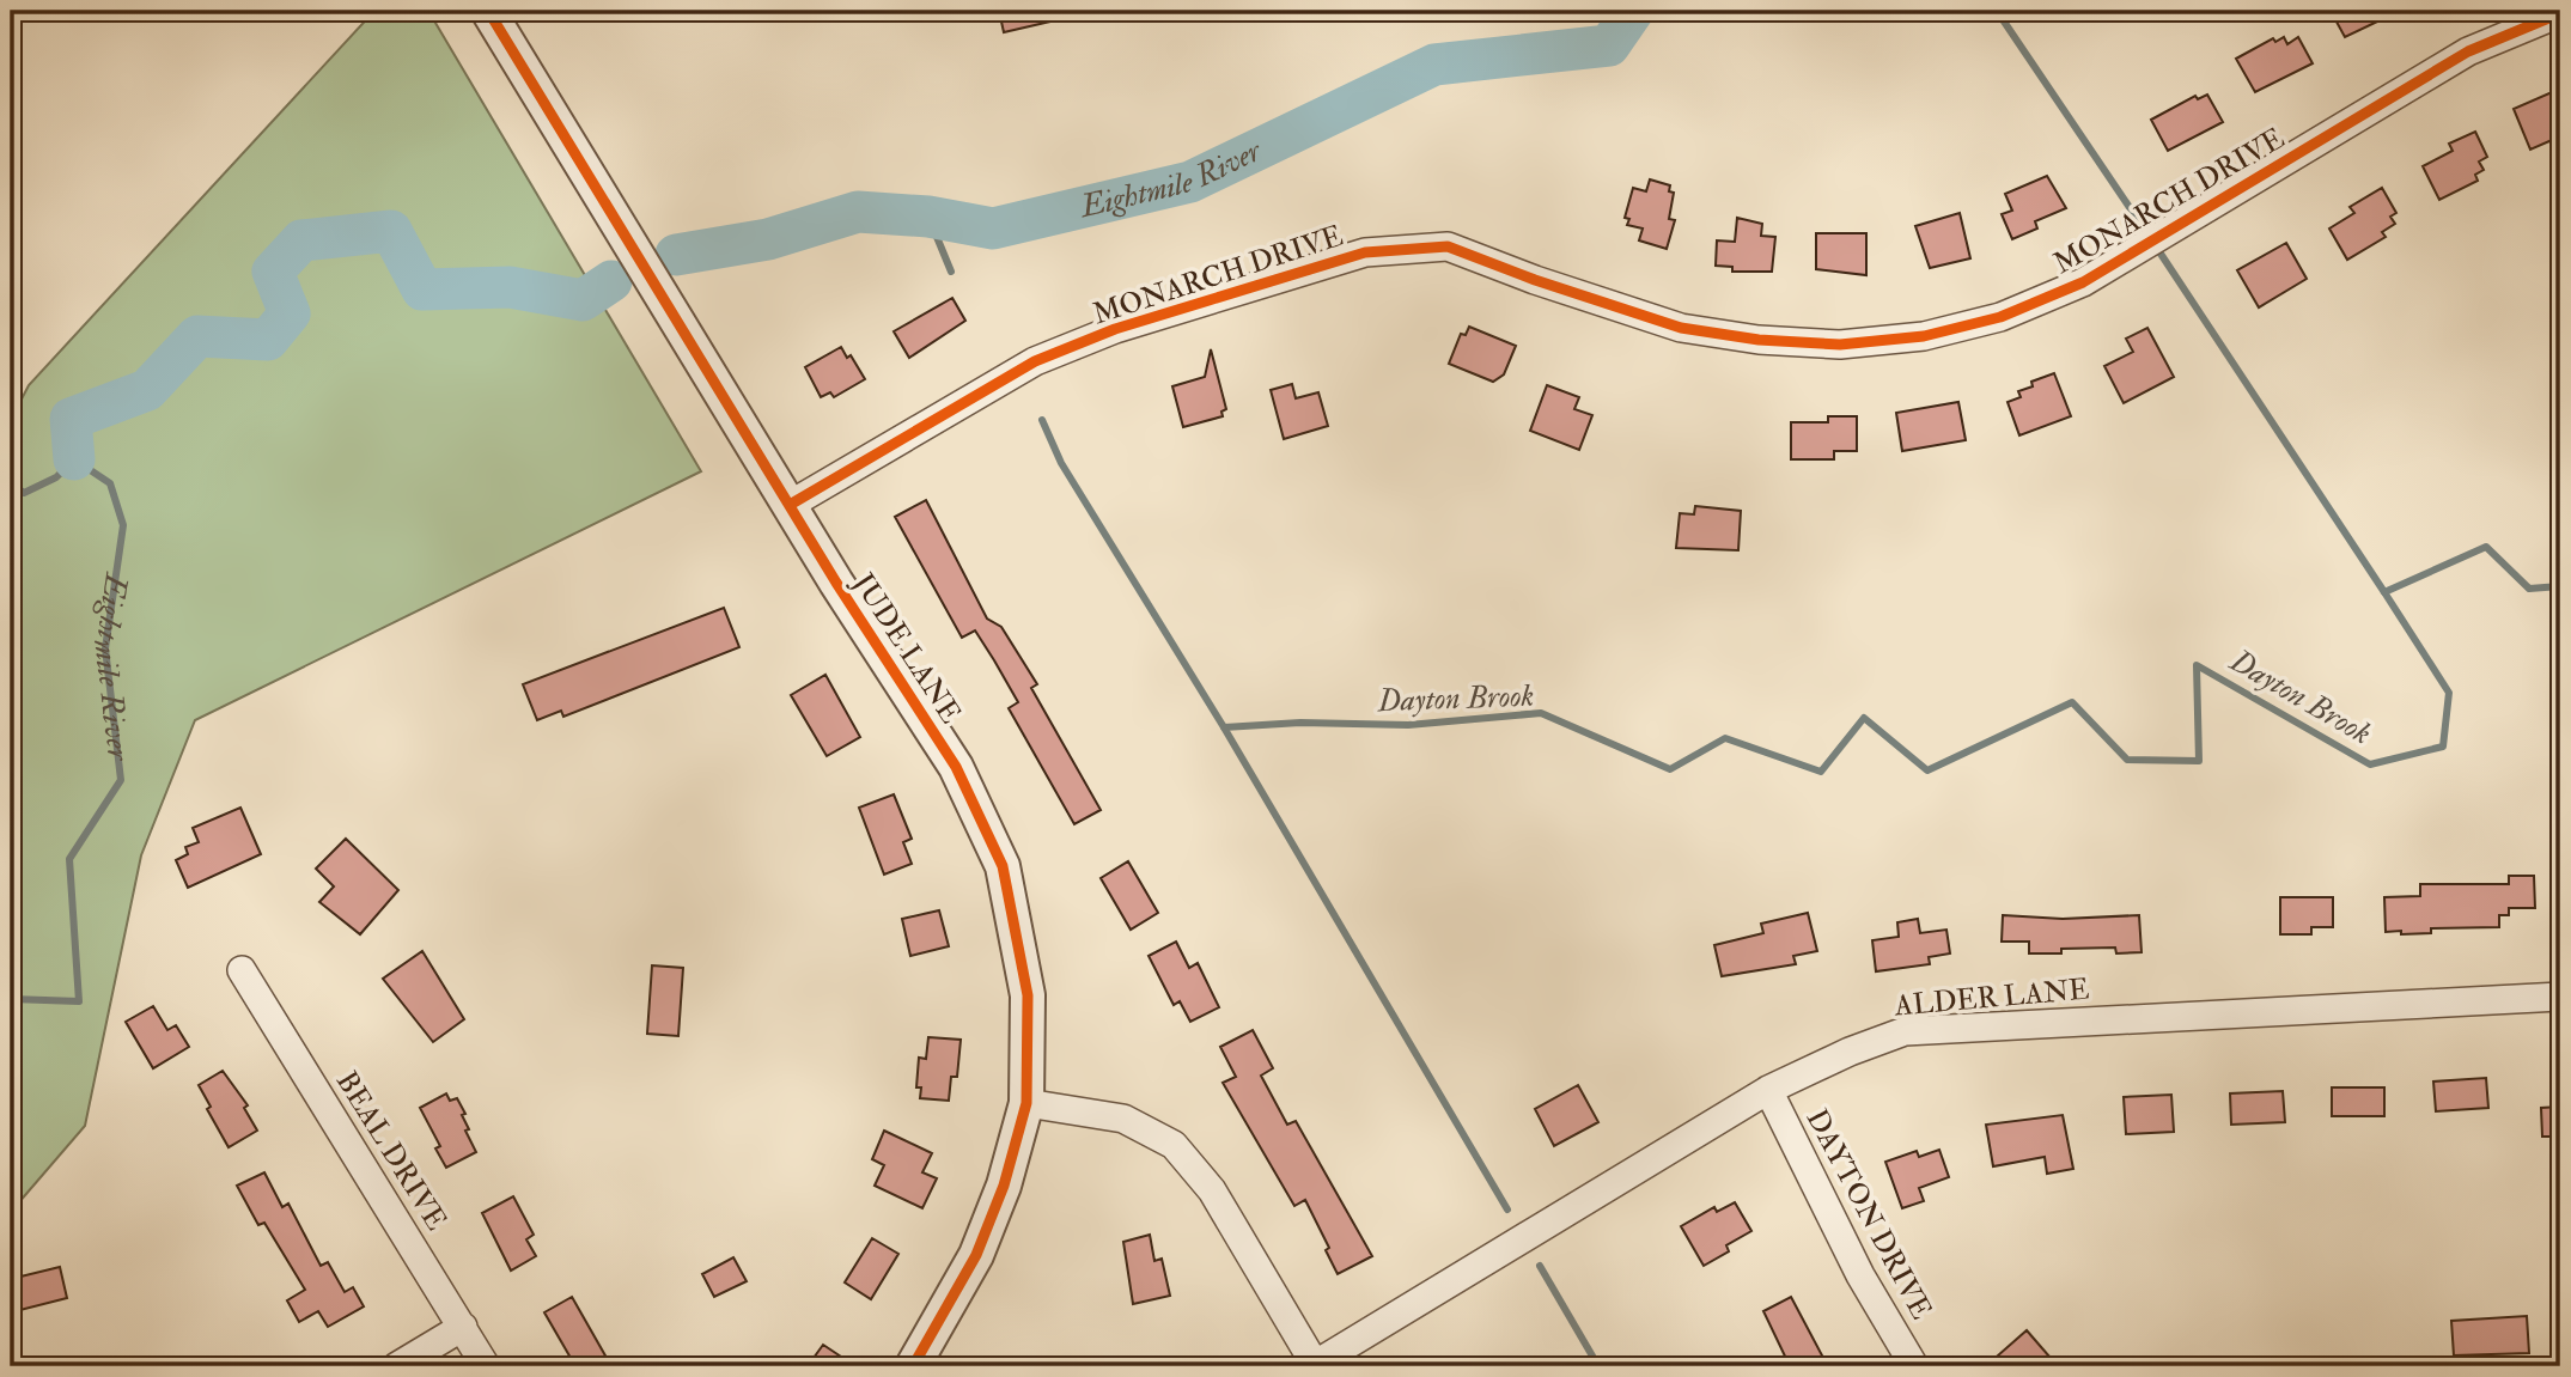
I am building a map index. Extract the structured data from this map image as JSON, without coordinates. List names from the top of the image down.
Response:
{
  "streets": {
    "street": [
      "MONARCH DRIVE",
      "JUDE LANE",
      "ALDER LANE",
      "BEAL DRIVE",
      "DAYTON DRIVE"
    ]
  },
  "crossings": [
    ["MONARCH DRIVE", "JUDE LANE"],
    ["ALDER LANE", "DAYTON DRIVE"]
  ],
  "water": ["Eightmile River", "Dayton Brook"]
}
